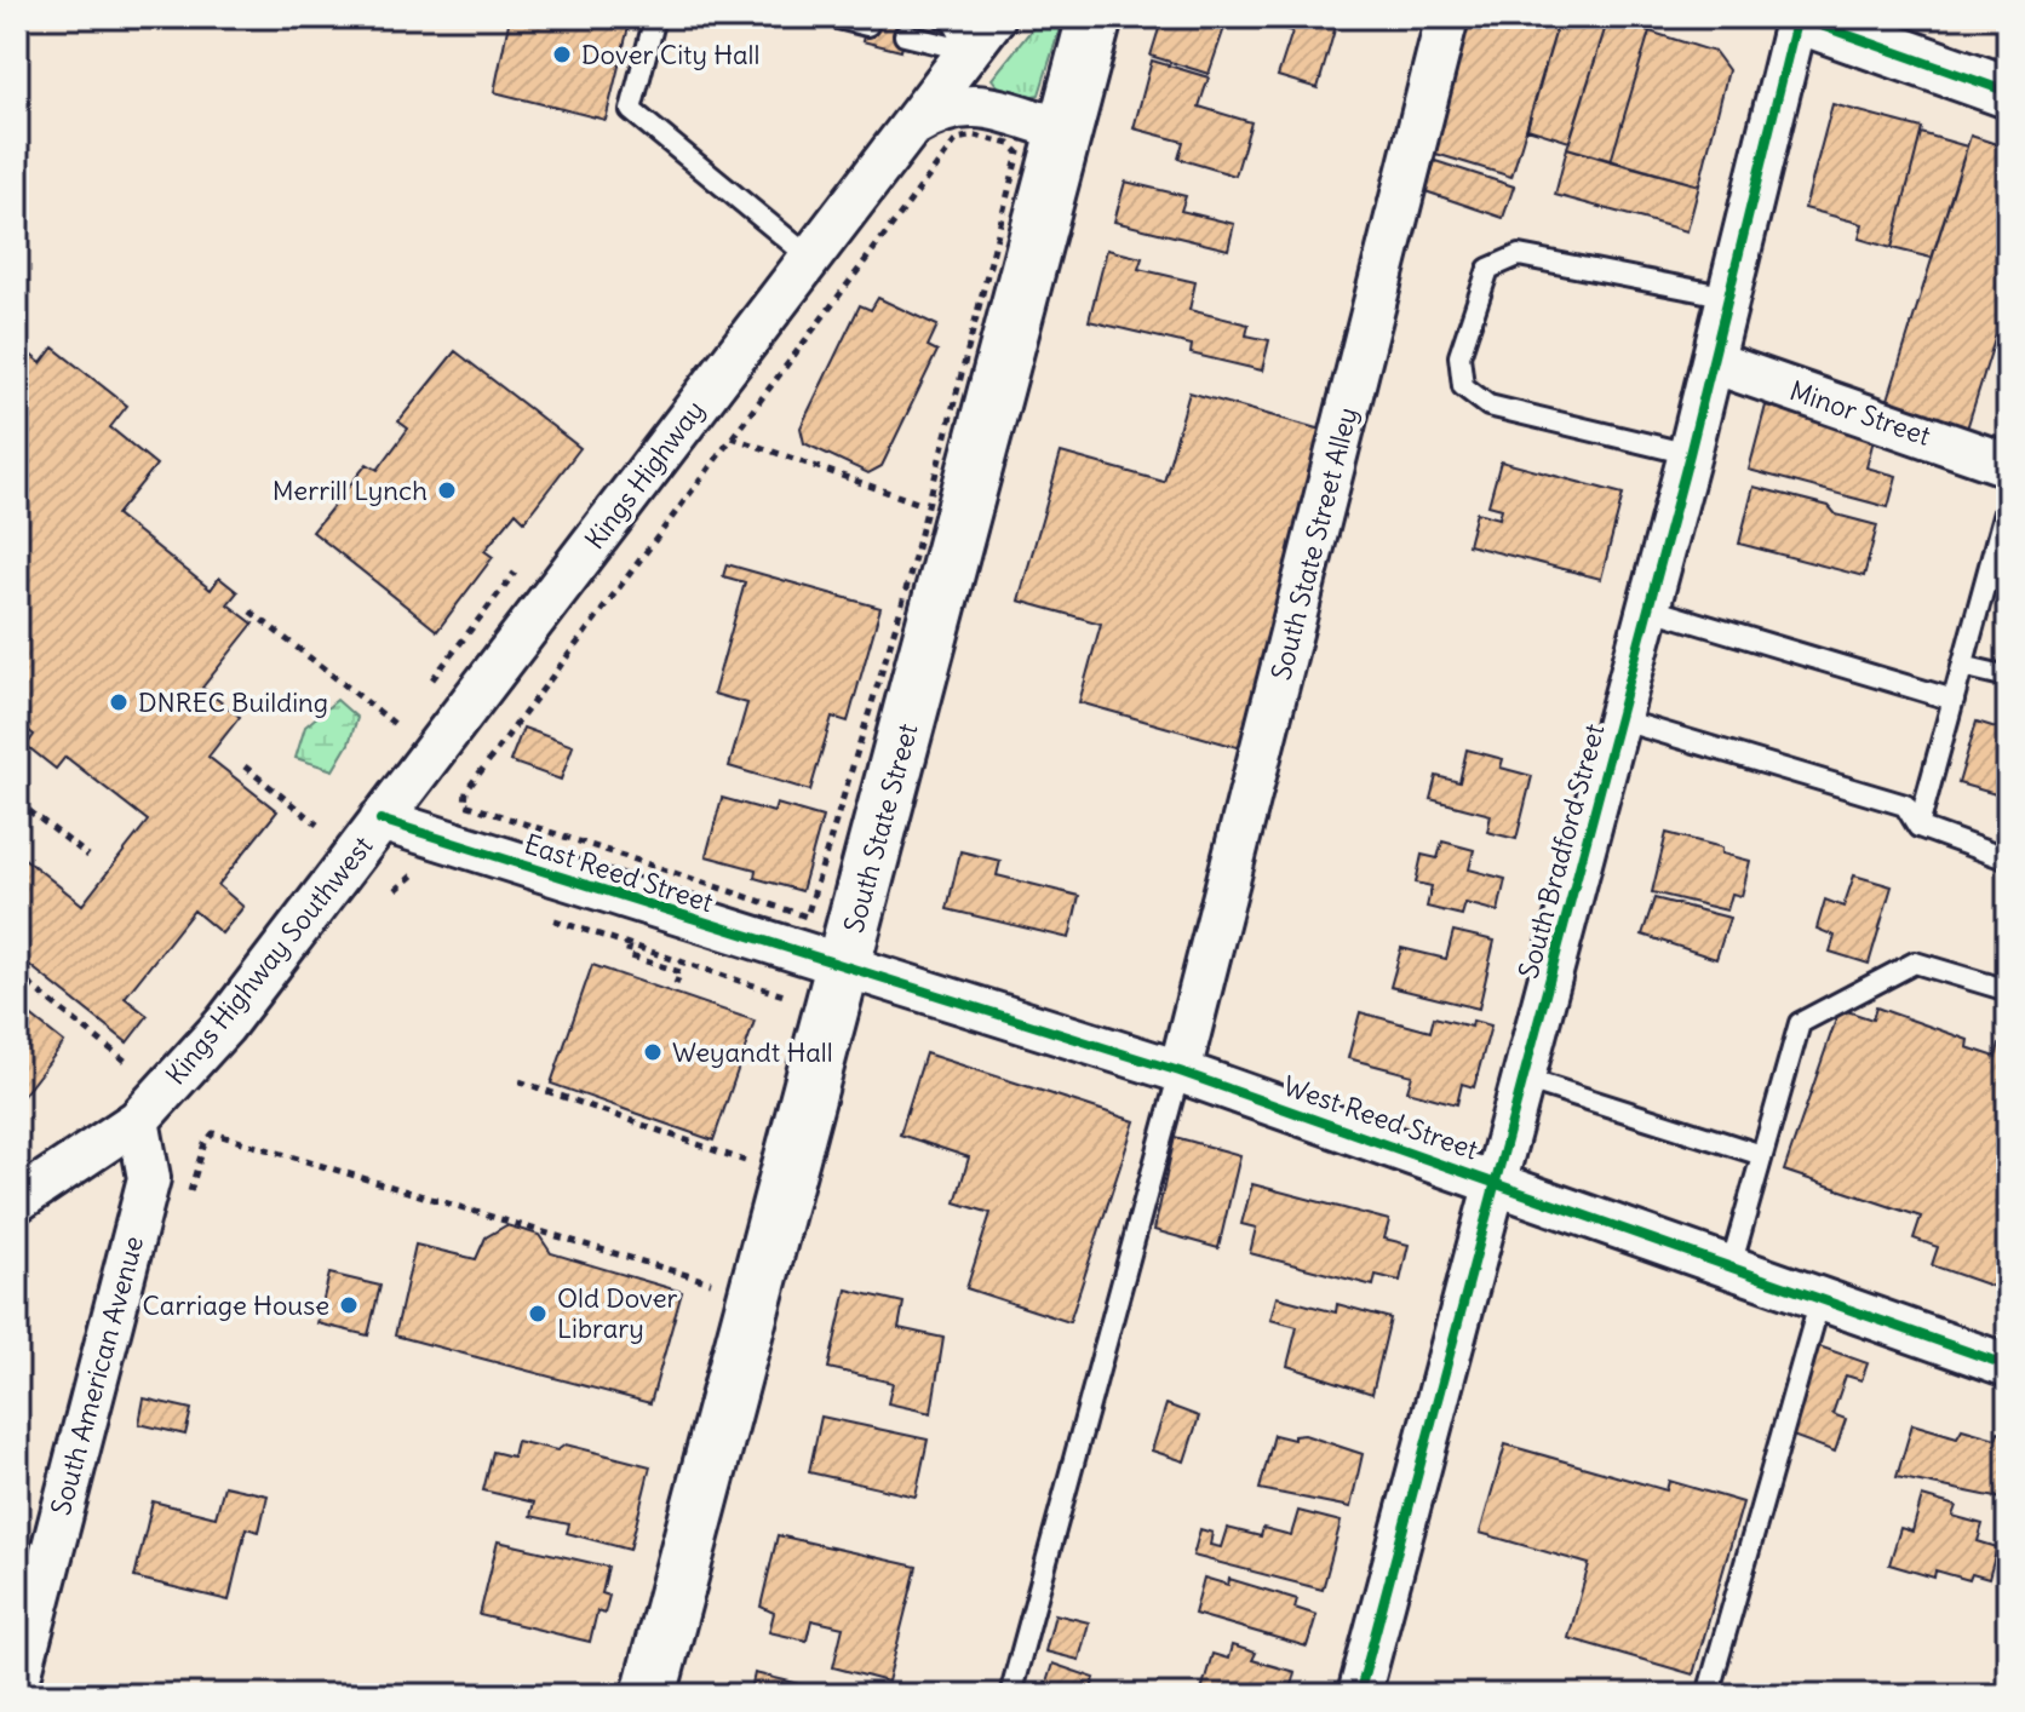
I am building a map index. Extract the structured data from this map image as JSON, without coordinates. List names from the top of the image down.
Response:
{
  "streets": {
    "main road": ["South State Street"],
    "street": [
      "Minor Street",
      "Kings Highway",
      "South State Street Alley",
      "South Bradford Street",
      "East Reed Street",
      "Kings Highway Southwest",
      "West Reed Street",
      "South American Avenue"
    ]
  },
  "crossings": [
    ["Minor Street", "South Bradford Street"],
    ["Kings Highway", "South State Street"],
    ["Kings Highway", "East Reed Street"],
    ["Kings Highway", "Kings Highway Southwest"],
    ["South State Street Alley", "West Reed Street"],
    ["South State Street", "East Reed Street"],
    ["South State Street", "West Reed Street"],
    ["South Bradford Street", "West Reed Street"],
    ["East Reed Street", "Kings Highway Southwest"],
    ["East Reed Street", "West Reed Street"],
    ["Kings Highway Southwest", "South American Avenue"]
  ],
  "places": [
    "Dover City Hall",
    "Merrill Lynch",
    "DNREC Building",
    "Weyandt Hall",
    "Carriage House",
    "Old Dover Library"
  ]
}
